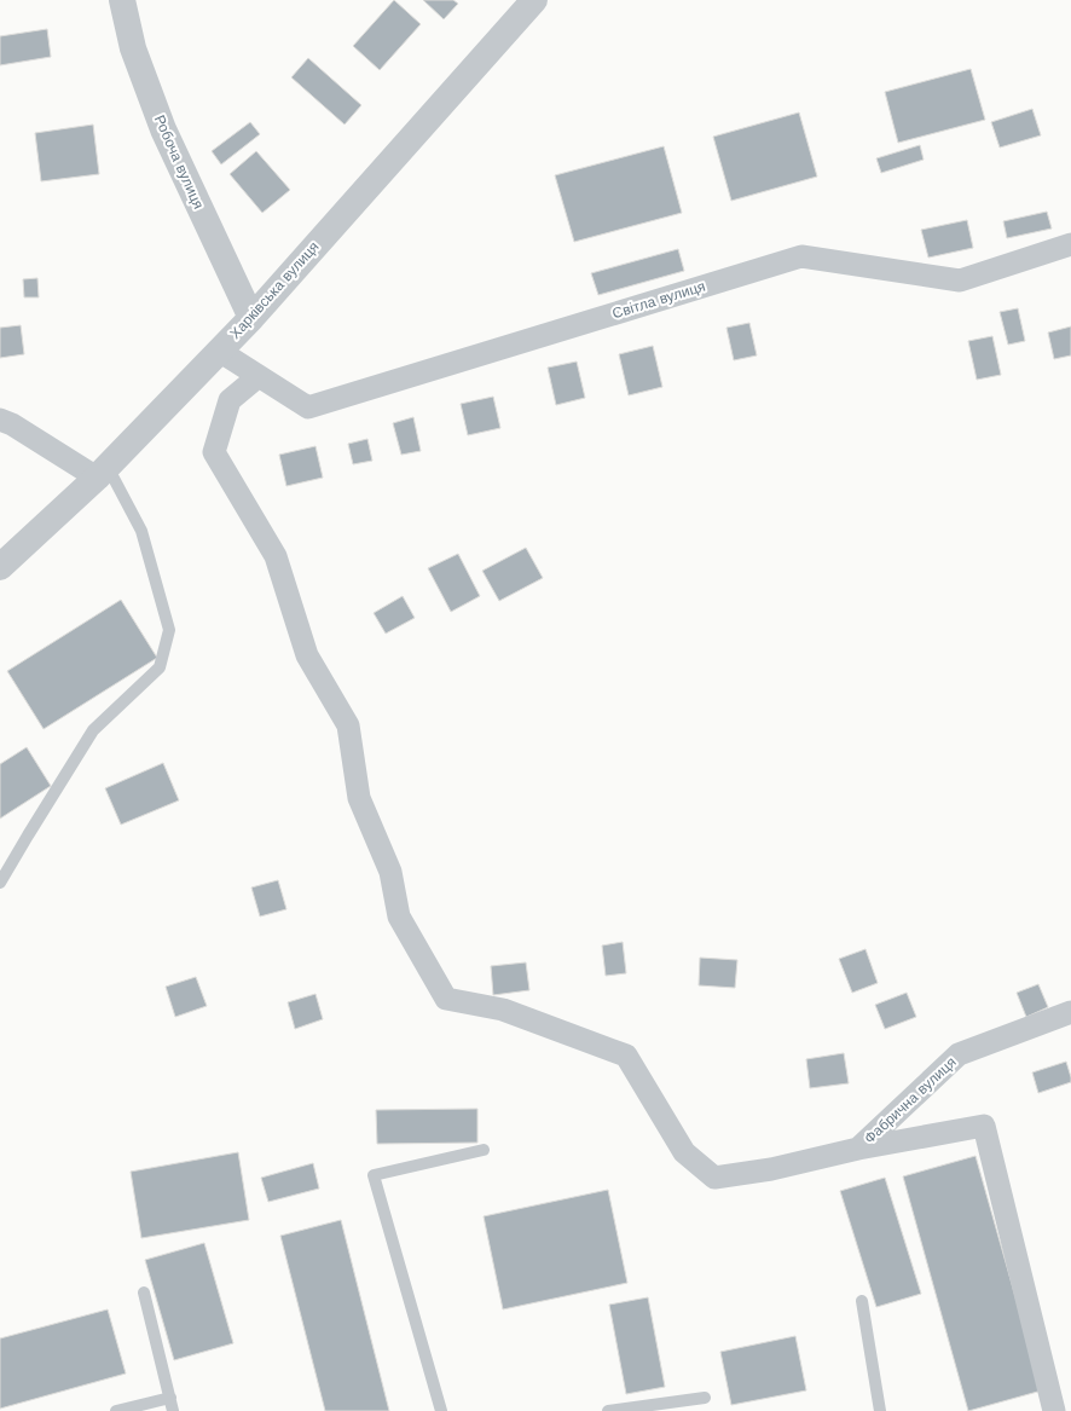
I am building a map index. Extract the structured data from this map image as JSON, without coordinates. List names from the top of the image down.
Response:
{
  "streets": {
    "street": [
      "Робоча вулиця",
      "Харківська вулиця",
      "Світла вулиця",
      "Фабрична вулиця"
    ]
  },
  "crossings": [
    ["Робоча вулиця", "Харківська вулиця"],
    ["Харківська вулиця", "Світла вулиця"]
  ]
}
